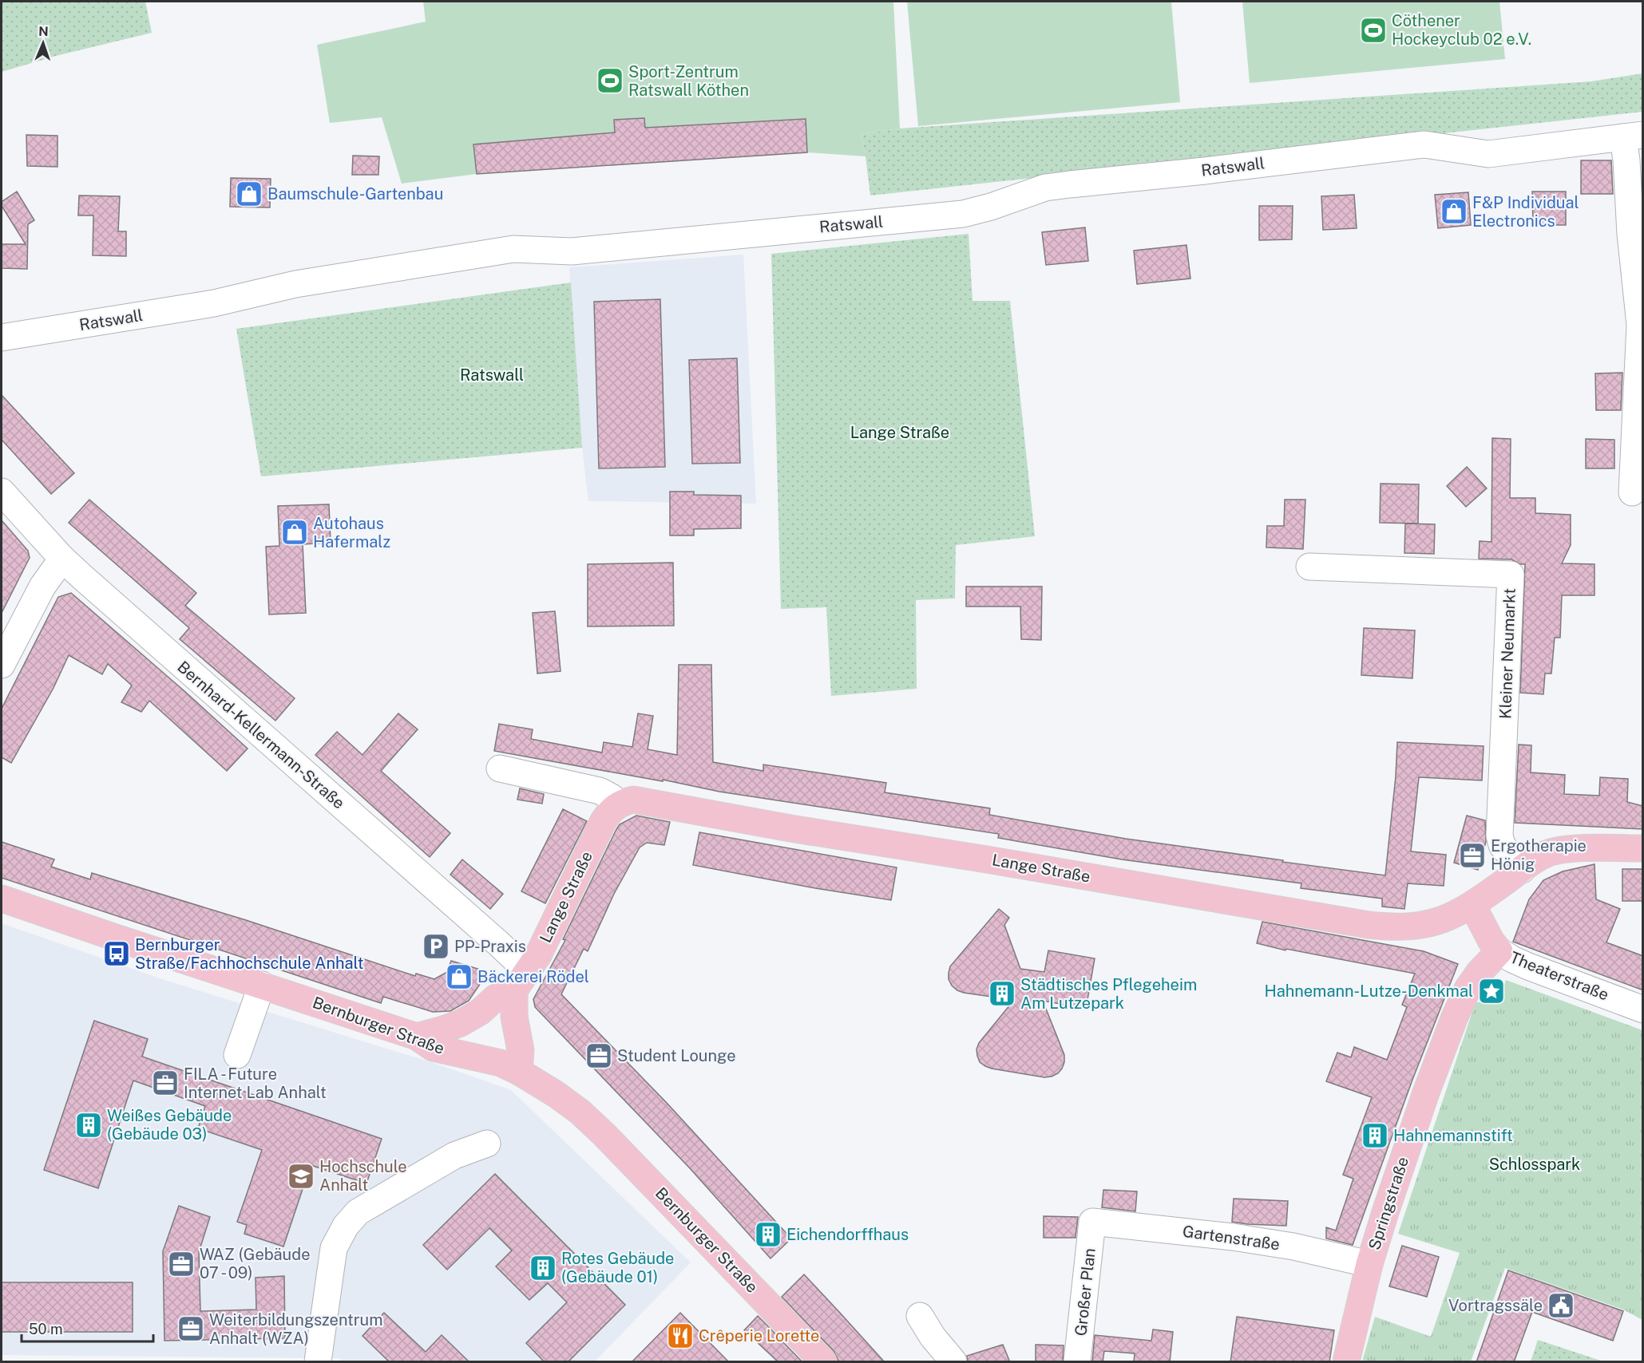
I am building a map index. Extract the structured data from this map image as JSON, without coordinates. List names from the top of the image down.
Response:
{
  "streets": {
    "main road": [
      "Lange Straße",
      "Theaterstraße",
      "Bernburger Straße",
      "Springstraße"
    ],
    "street": [
      "Ratswall",
      "Kleiner Neumarkt",
      "Bernhard-Kellermann-Straße",
      "Gartenstraße",
      "Großer Plan"
    ]
  },
  "crossings": [
    ["Kleiner Neumarkt", "Lange Straße"],
    ["Bernhard-Kellermann-Straße", "Lange Straße"],
    ["Lange Straße", "Theaterstraße"],
    ["Theaterstraße", "Springstraße"],
    ["Springstraße", "Gartenstraße"],
    ["Gartenstraße", "Großer Plan"]
  ],
  "parks": ["Ratswall", "Lange Straße", "Schlosspark"],
  "places": {
    "sports": ["Cöthener Hockeyclub 02 e.V.", "Sport-Zentrum Ratswall Köthen"],
    "shop": [
      "Baumschule-Gartenbau",
      "F&P Individual Electronics",
      "Autohaus Hafermalz",
      "Bäckerei Rödel"
    ],
    "office": [
      "Ergotherapie Hönig",
      "Student Lounge",
      "FILA - Future Internet Lab Anhalt",
      "WAZ (Gebäude 07 - 09)",
      "Weiterbildungszentrum Anhalt (WZA)"
    ],
    "parking": ["PP-Praxis"],
    "bus stop": ["Bernburger Straße/Fachhochschule Anhalt"],
    "place": ["Hahnemann-Lutze-Denkmal"],
    "building": [
      "Städtisches Pflegeheim Am Lutzepark",
      "Weißes Gebäude (Gebäude 03)",
      "Hahnemannstift",
      "Eichendorffhaus",
      "Rotes Gebäude (Gebäude 01)"
    ],
    "school or university": ["Hochschule Anhalt"],
    "public building": ["Vortragssäle"],
    "restaurant": ["Crêperie Lorette"]
  },
  "scale_bar": "50 m",
  "north": "top"
}
